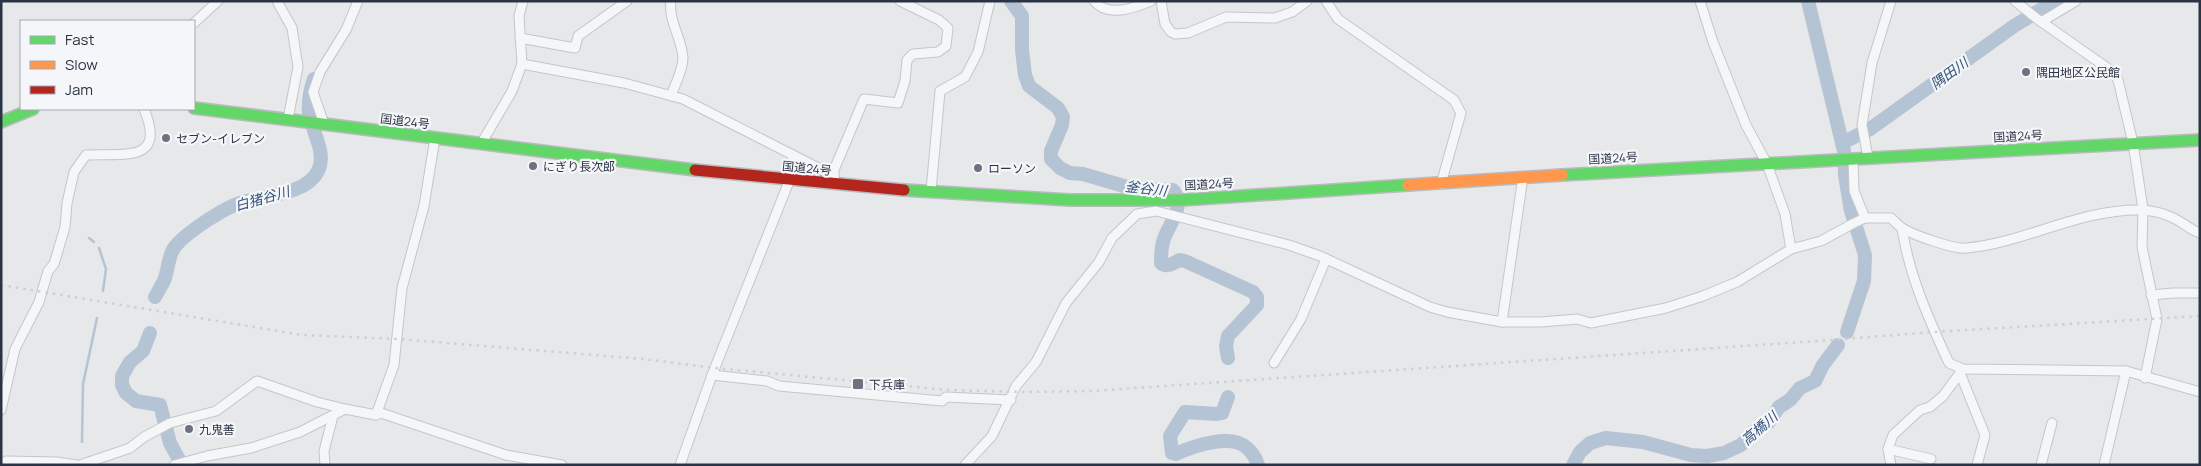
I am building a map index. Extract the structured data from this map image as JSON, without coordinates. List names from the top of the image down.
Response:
{
  "streets": {
    "highway": ["国道24号"]
  },
  "water": [
    "隅田川",
    "釜谷川",
    "白猪谷川",
    "高橋川"
  ],
  "places": {
    "other": [
      "隅田地区公民館",
      "セブン-イレブン",
      "にぎり長次郎",
      "ローソン",
      "九鬼善"
    ],
    "transit": ["下兵庫"]
  },
  "legend": ["Fast", "Slow", "Jam"]
}
